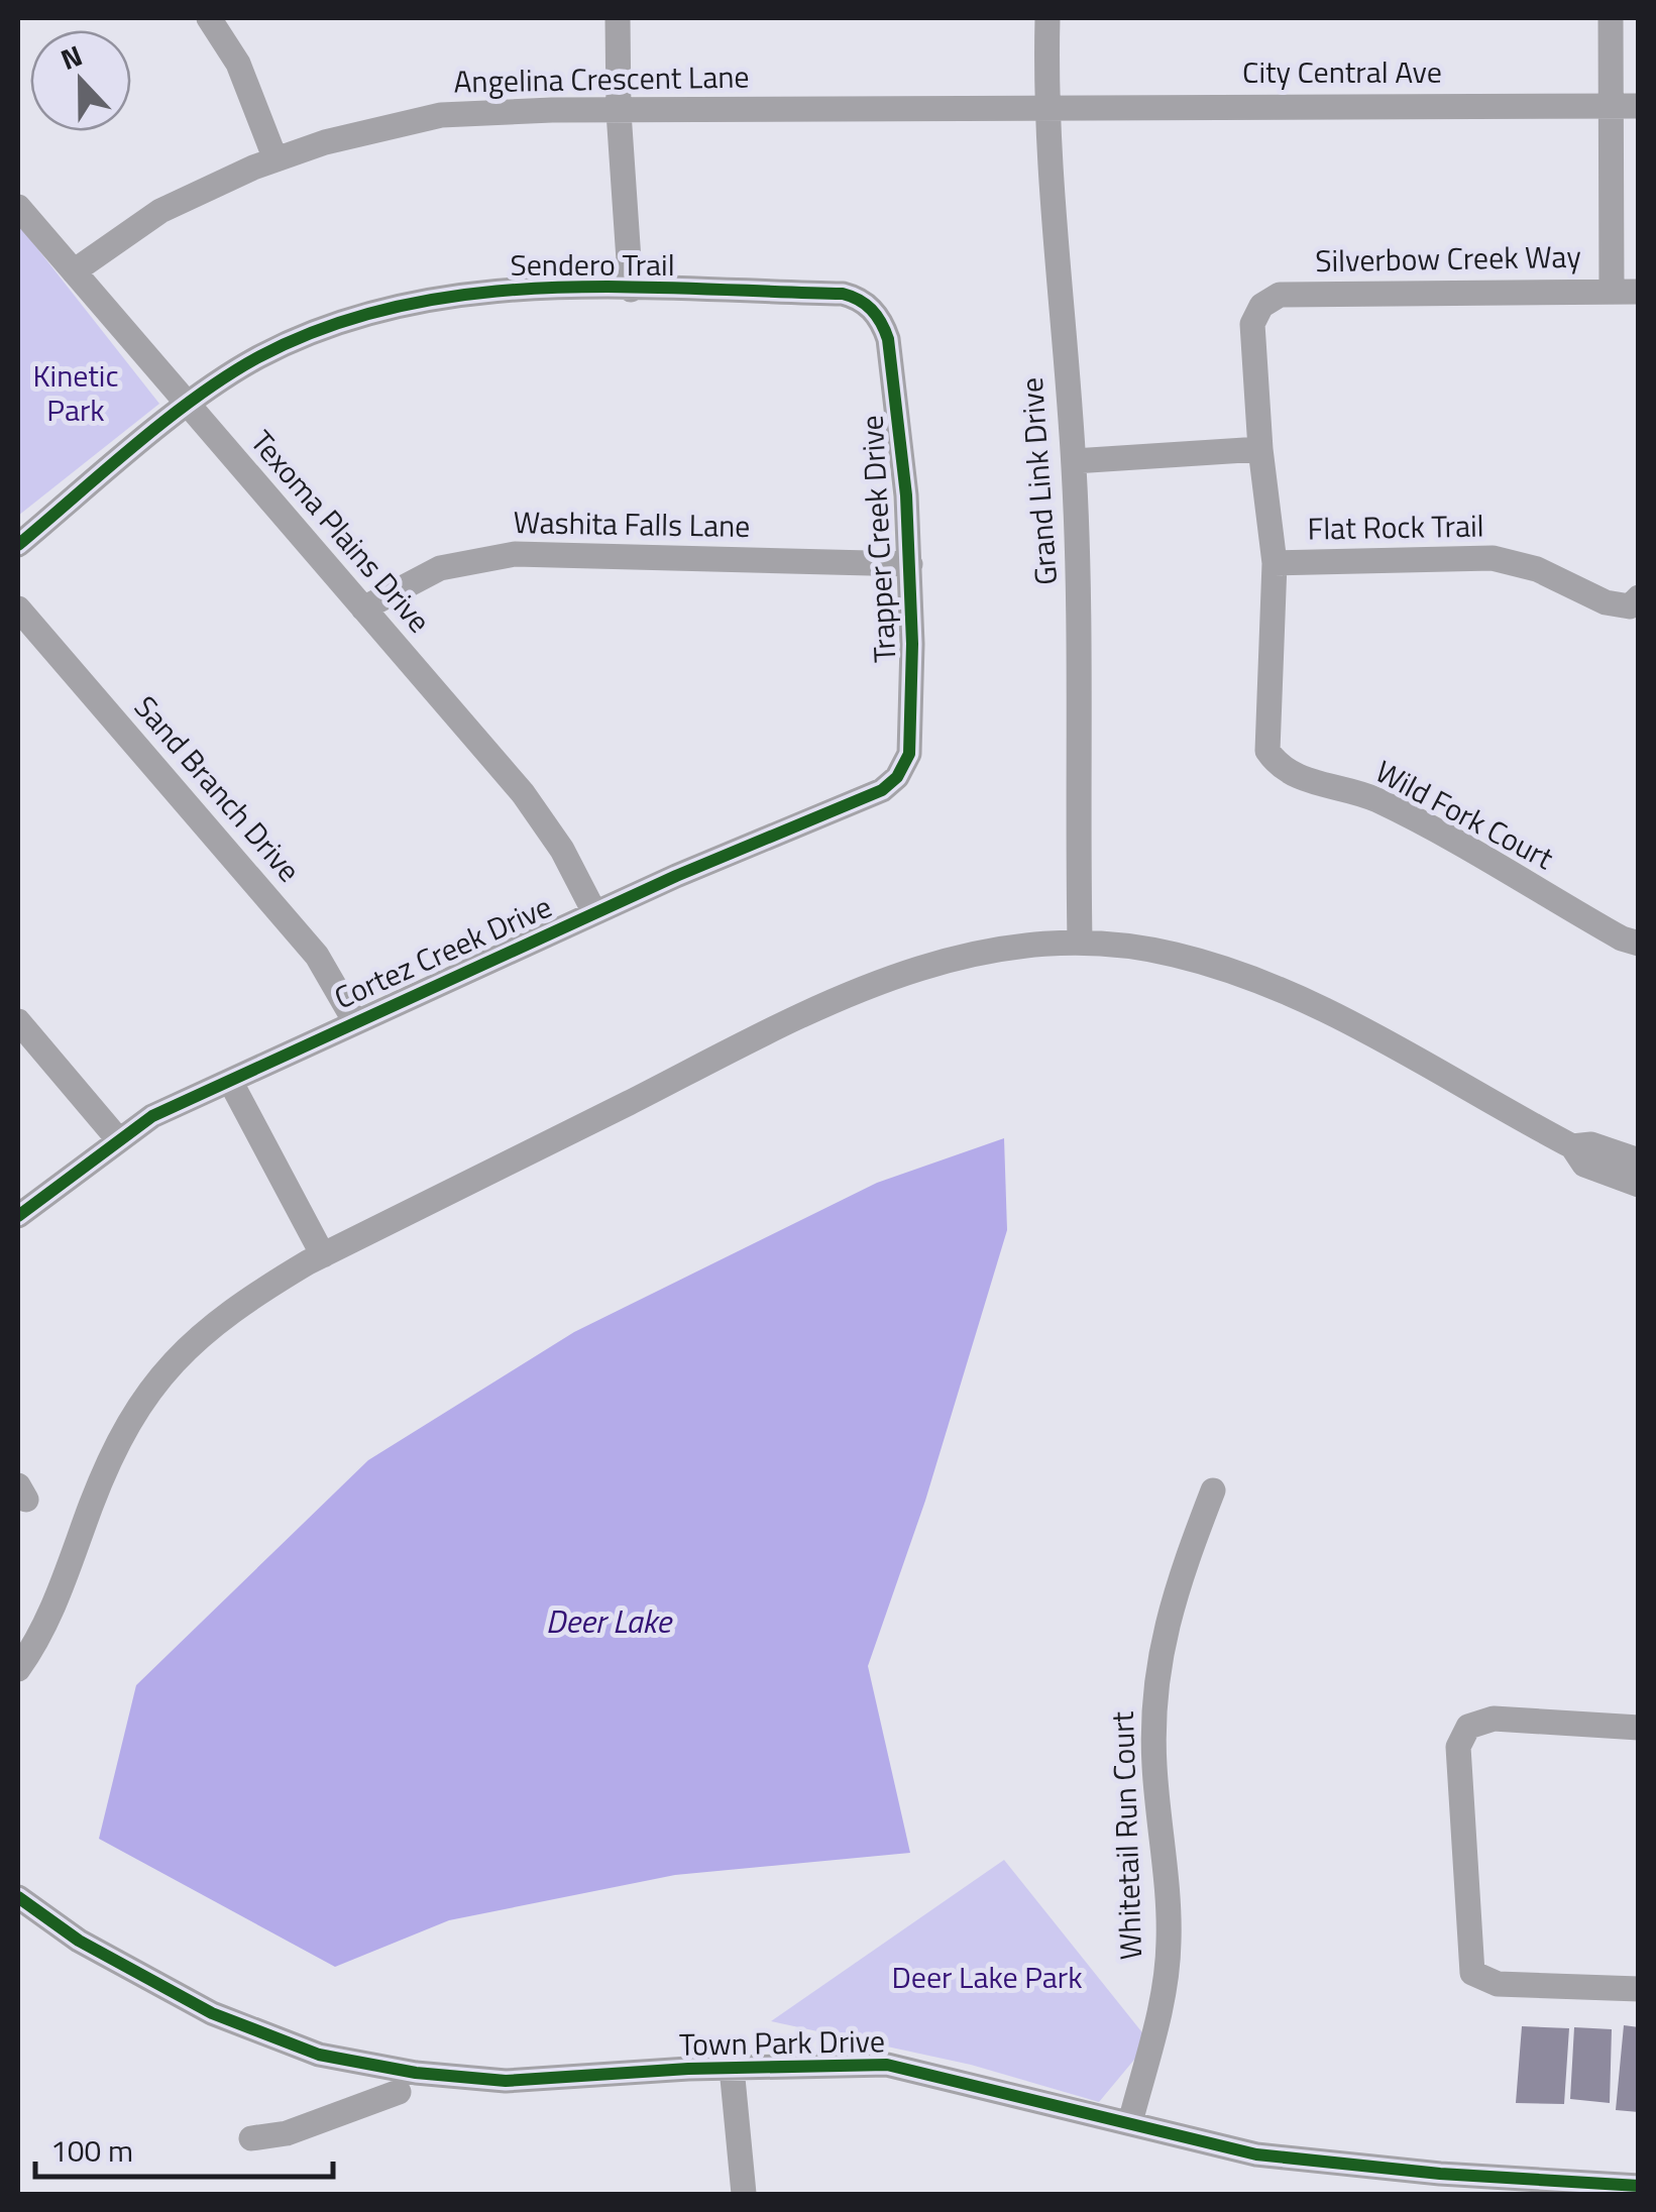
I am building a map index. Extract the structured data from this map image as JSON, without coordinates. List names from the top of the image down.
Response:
{
  "streets": {
    "street": [
      "City Central Ave",
      "Angelina Crescent Lane",
      "Silverbow Creek Way",
      "Sendero Trail",
      "Grand Link Drive",
      "Washita Falls Lane",
      "Flat Rock Trail",
      "Texoma Plains Drive",
      "Trapper Creek Drive",
      "Sand Branch Drive",
      "Wild Fork Court",
      "Cortez Creek Drive",
      "Whitetail Run Court",
      "Town Park Drive"
    ]
  },
  "crossings": [
    ["City Central Ave", "Angelina Crescent Lane"],
    ["City Central Ave", "Grand Link Drive"],
    ["Angelina Crescent Lane", "Grand Link Drive"],
    ["Angelina Crescent Lane", "Texoma Plains Drive"],
    ["Silverbow Creek Way", "Wild Fork Court"],
    ["Sendero Trail", "Texoma Plains Drive"],
    ["Sendero Trail", "Trapper Creek Drive"],
    ["Washita Falls Lane", "Texoma Plains Drive"],
    ["Washita Falls Lane", "Trapper Creek Drive"],
    ["Flat Rock Trail", "Wild Fork Court"],
    ["Texoma Plains Drive", "Cortez Creek Drive"],
    ["Trapper Creek Drive", "Cortez Creek Drive"],
    ["Sand Branch Drive", "Cortez Creek Drive"],
    ["Whitetail Run Court", "Town Park Drive"]
  ],
  "water": ["Deer Lake"],
  "parks": ["Kinetic Park", "Deer Lake Park"],
  "scale_bar": "100 m",
  "north": "top"
}
